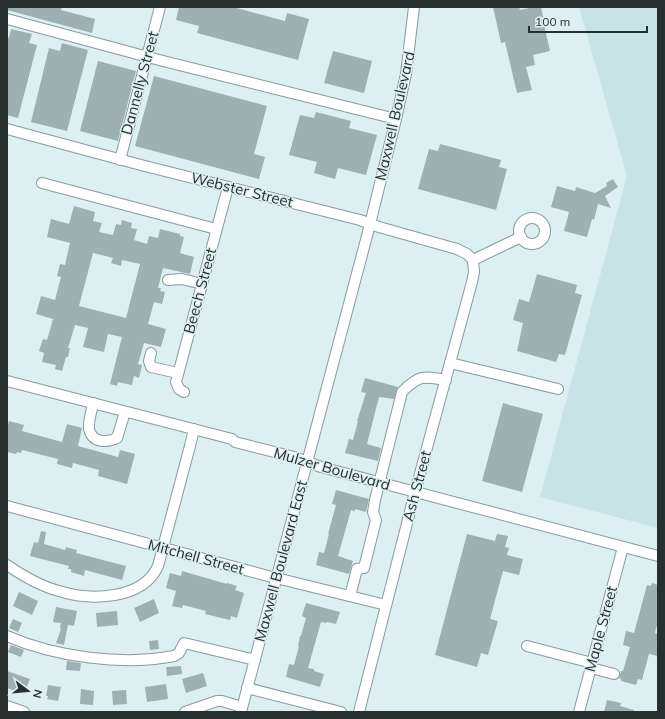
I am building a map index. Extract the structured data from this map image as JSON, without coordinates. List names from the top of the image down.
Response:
{
  "streets": {
    "street": [
      "Dannelly Street",
      "Maxwell Boulevard",
      "Webster Street",
      "Beech Street",
      "Mulzer Boulevard",
      "Ash Street",
      "Mitchell Street",
      "Maxwell Boulevard East",
      "Maple Street"
    ]
  },
  "crossings": [
    ["Dannelly Street", "Webster Street"],
    ["Maxwell Boulevard", "Webster Street"],
    ["Maxwell Boulevard", "Maxwell Boulevard East"],
    ["Webster Street", "Beech Street"],
    ["Webster Street", "Ash Street"],
    ["Webster Street", "Maxwell Boulevard East"],
    ["Mulzer Boulevard", "Ash Street"],
    ["Mulzer Boulevard", "Maxwell Boulevard East"],
    ["Mulzer Boulevard", "Maple Street"],
    ["Ash Street", "Mitchell Street"],
    ["Mitchell Street", "Maxwell Boulevard East"]
  ],
  "scale_bar": "100 m",
  "north": "right"
}
